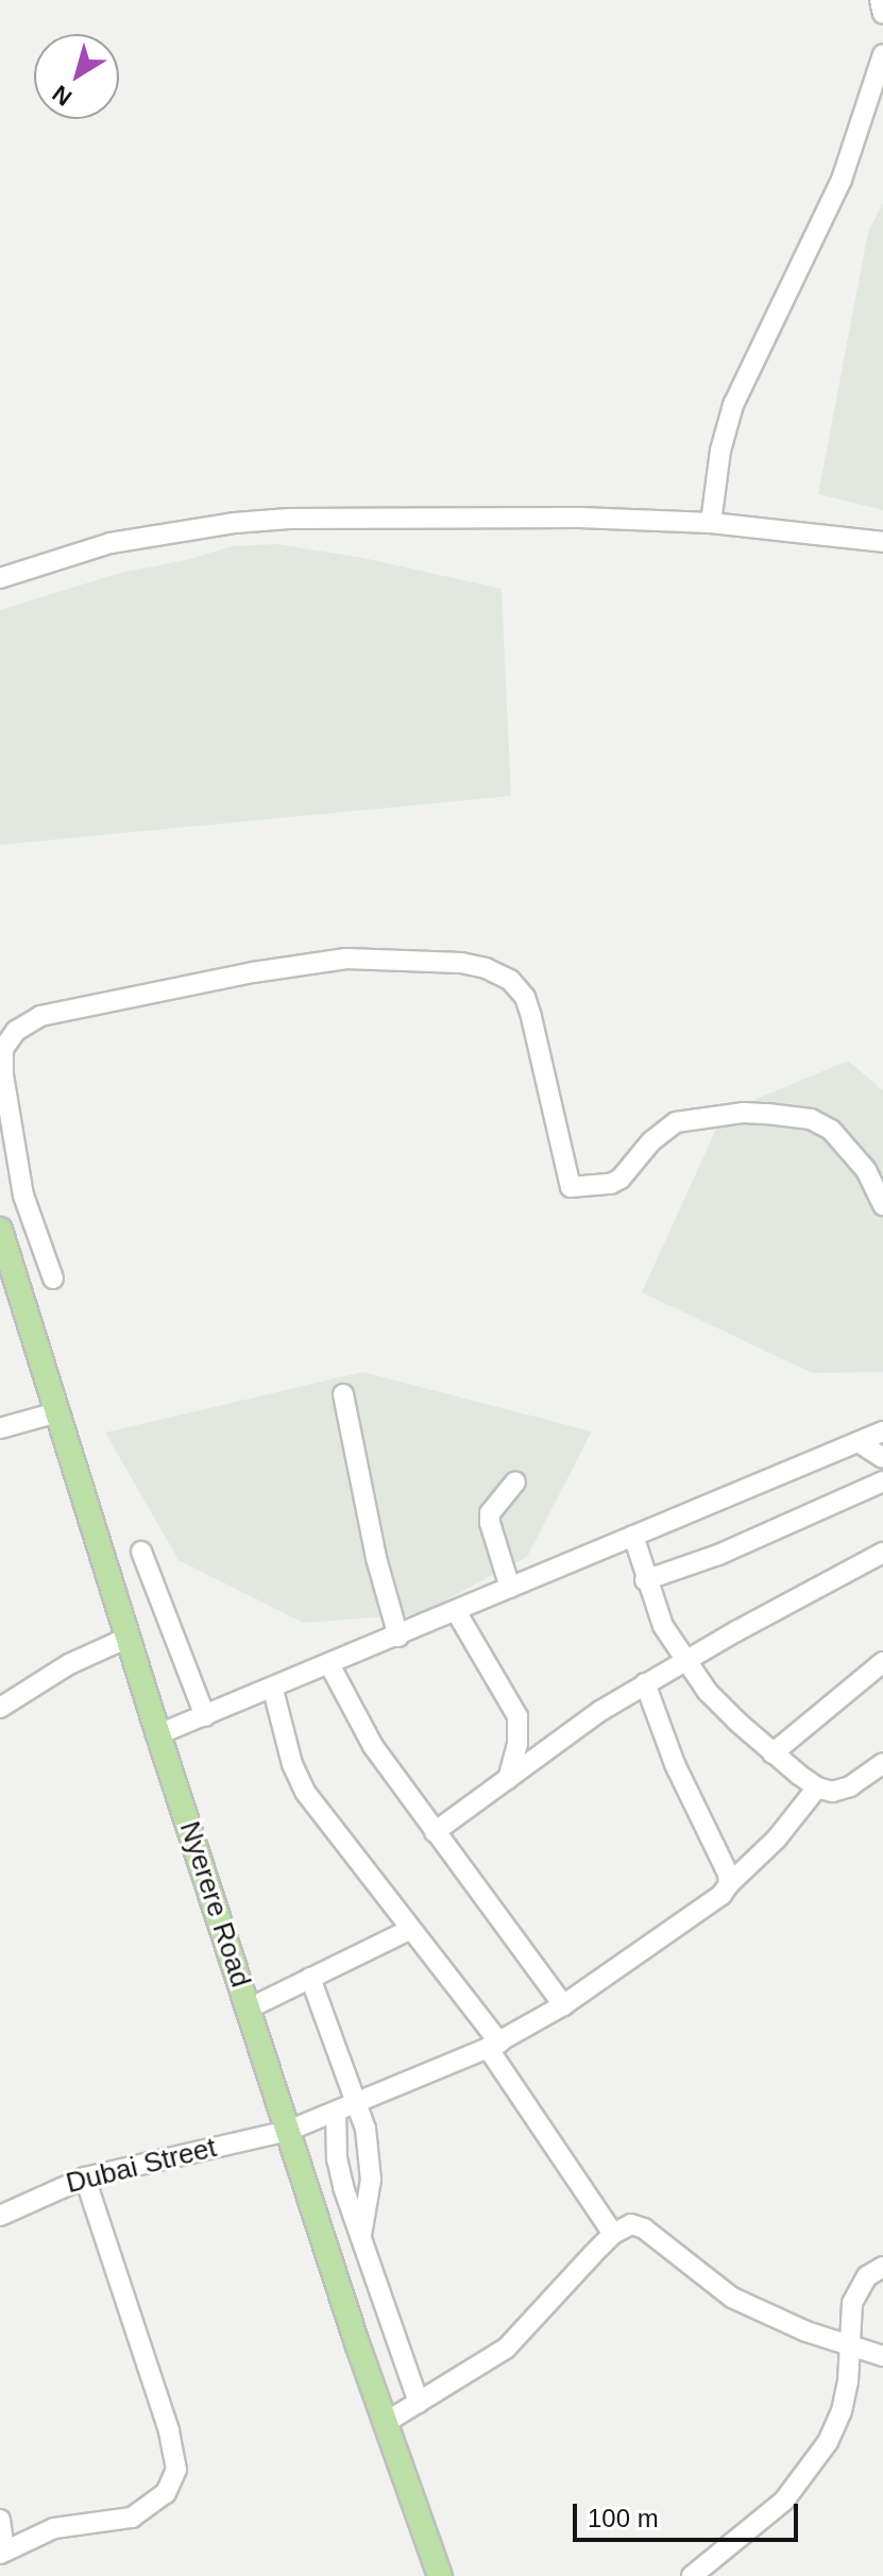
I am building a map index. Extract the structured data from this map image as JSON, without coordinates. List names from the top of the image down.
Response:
{
  "streets": {
    "main road": ["Nyerere Road"],
    "street": ["Dubai Street"]
  },
  "crossings": [
    ["Nyerere Road", "Dubai Street"]
  ],
  "scale_bar": "100 m",
  "north": "bottom left"
}
